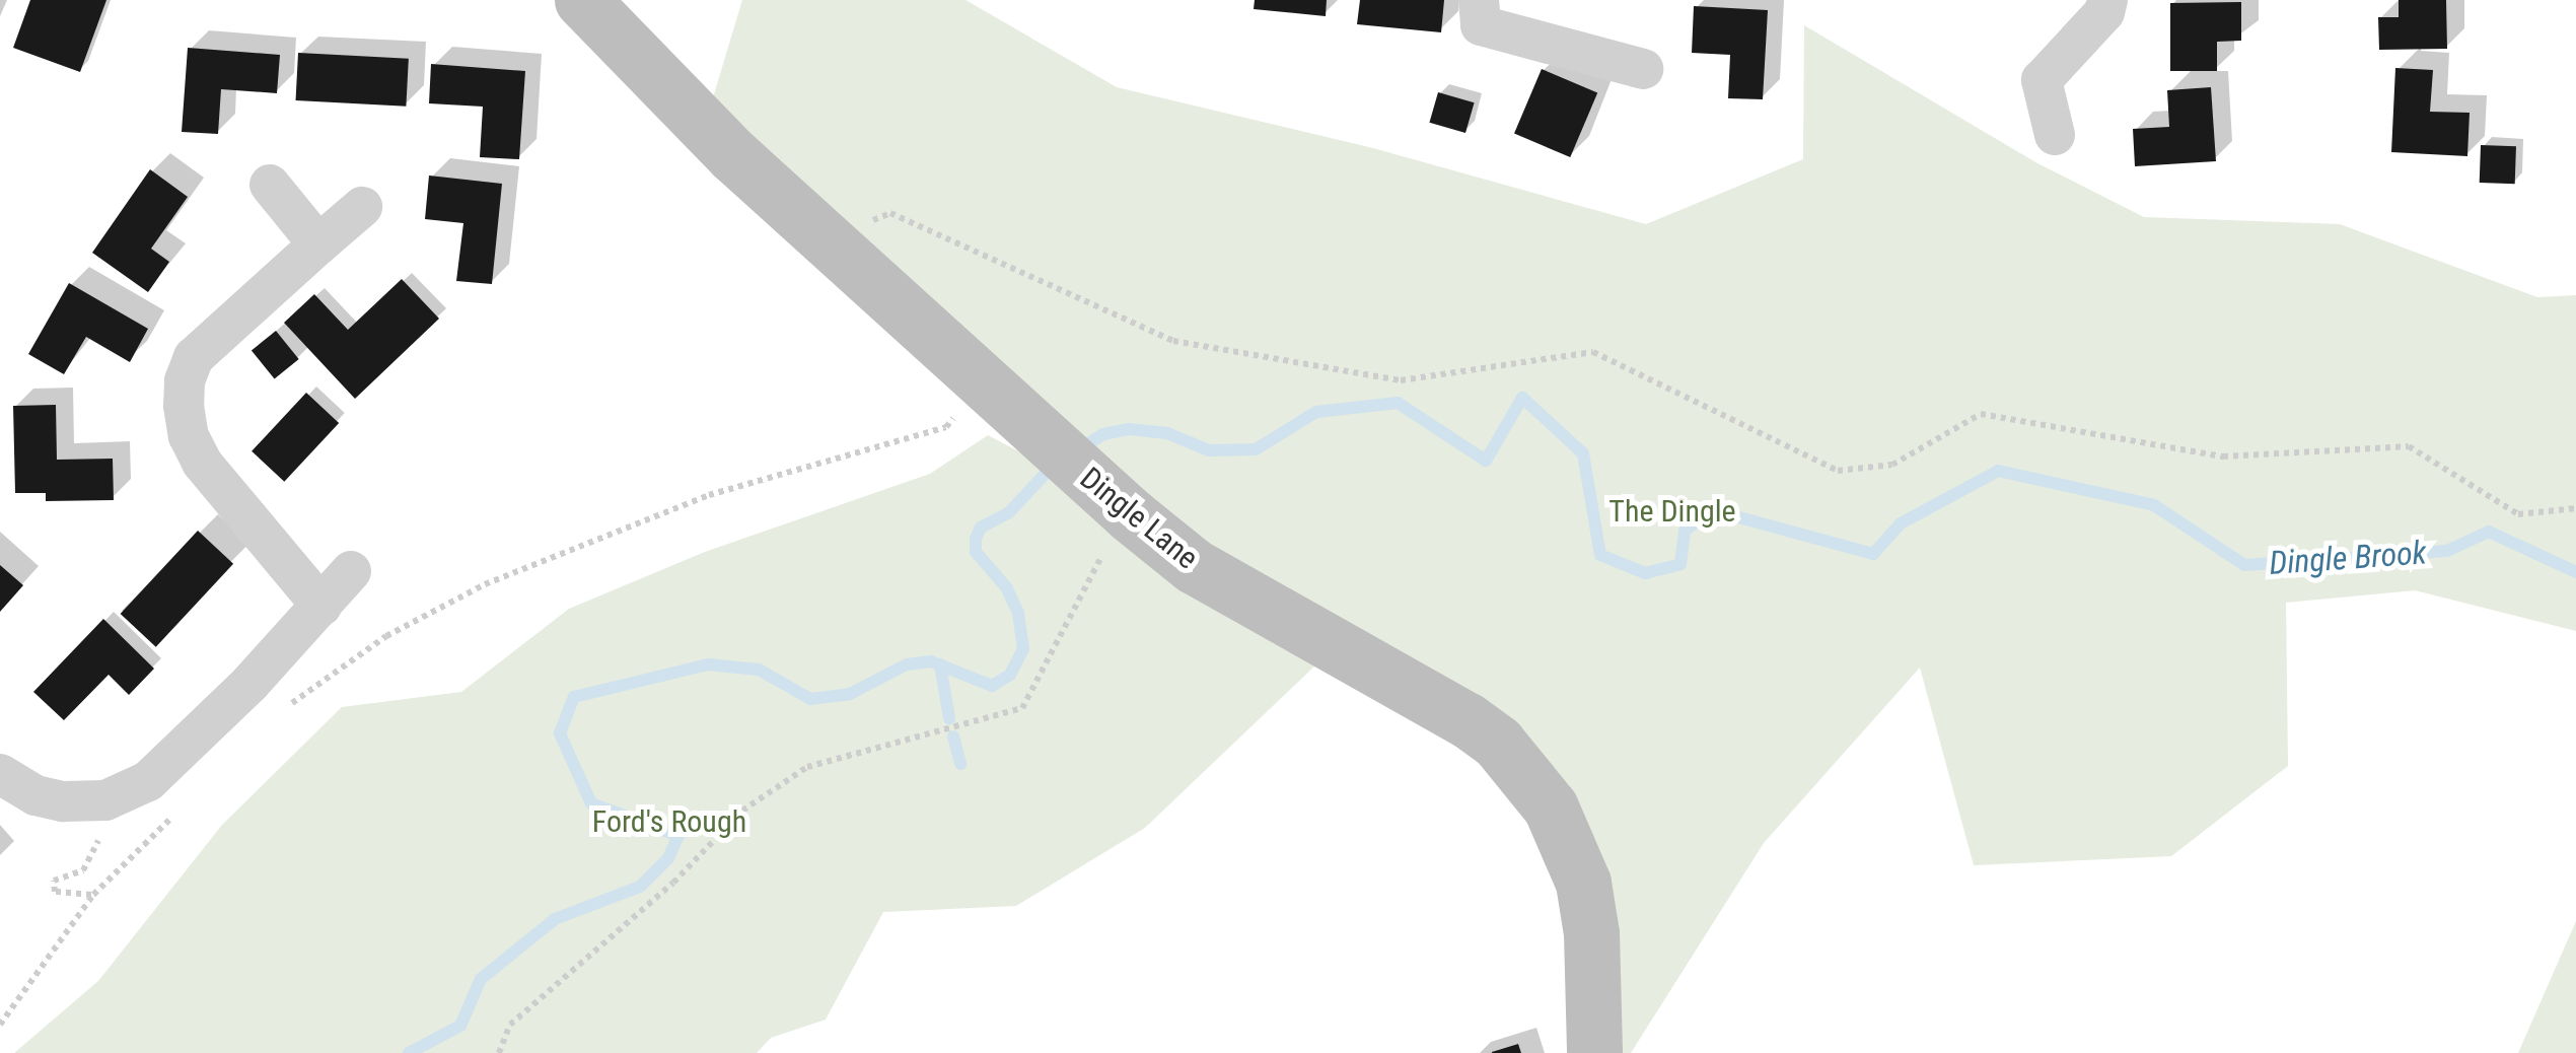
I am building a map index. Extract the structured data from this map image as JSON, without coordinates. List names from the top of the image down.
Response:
{
  "streets": {
    "street": ["Dingle Lane"]
  },
  "water": ["Dingle Brook"],
  "parks": ["The Dingle", "Ford's Rough"]
}
